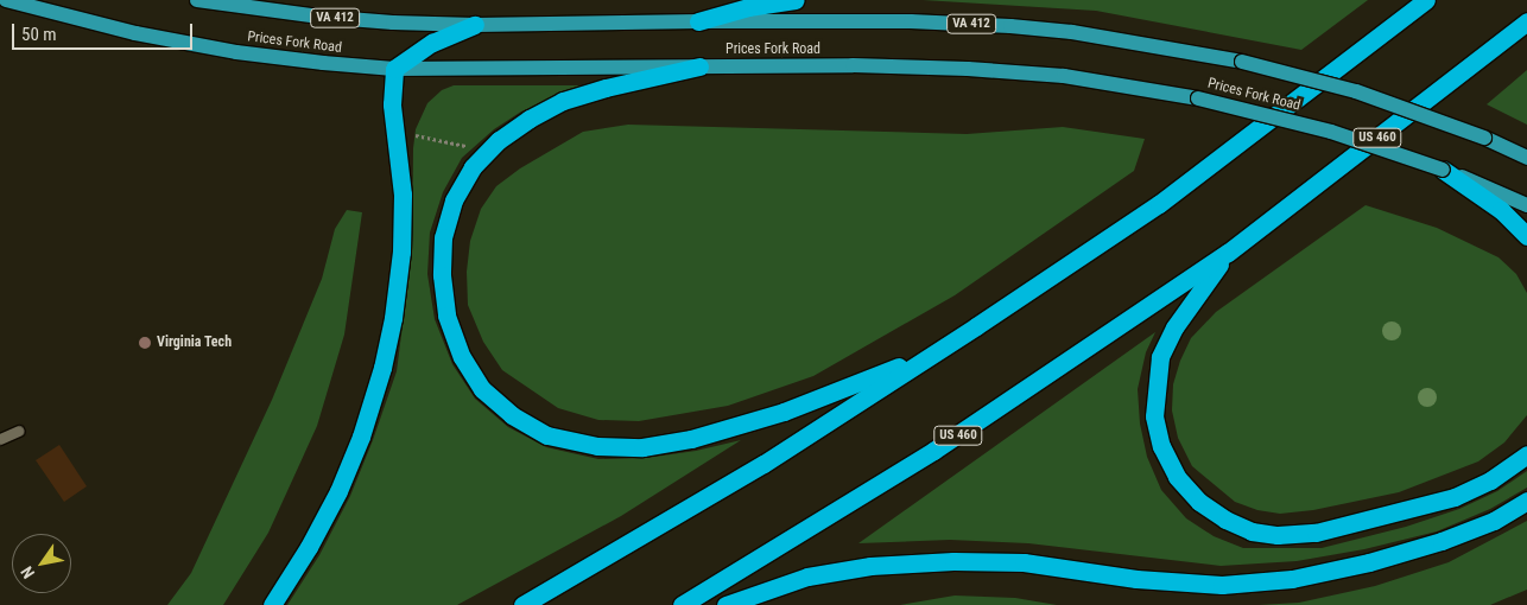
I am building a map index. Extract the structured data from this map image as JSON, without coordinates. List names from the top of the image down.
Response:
{
  "streets": {
    "highway": ["US 460"],
    "main road": ["VA 412", "Prices Fork Road"]
  },
  "places": ["Virginia Tech"],
  "scale_bar": "50 m",
  "north": "bottom left"
}
